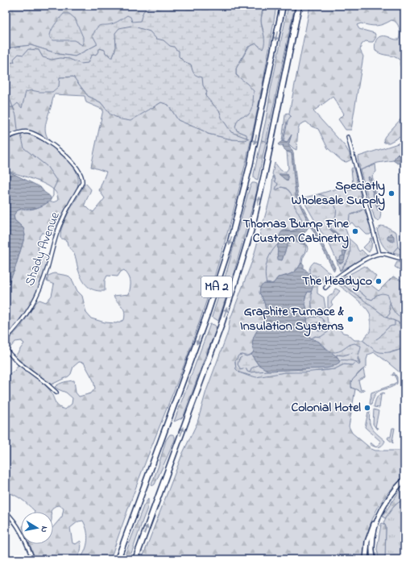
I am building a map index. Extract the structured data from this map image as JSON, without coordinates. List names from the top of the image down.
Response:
{
  "streets": {
    "highway": ["MA 2"],
    "street": ["Shady Avenue"]
  },
  "places": [
    "Speciatly Wholesale Supply",
    "Thomas Bump Fine Custom Cabinetry",
    "The Headyco",
    "Graphite Furnace & Insulation Systems",
    "Colonial Hotel"
  ],
  "north": "right"
}
